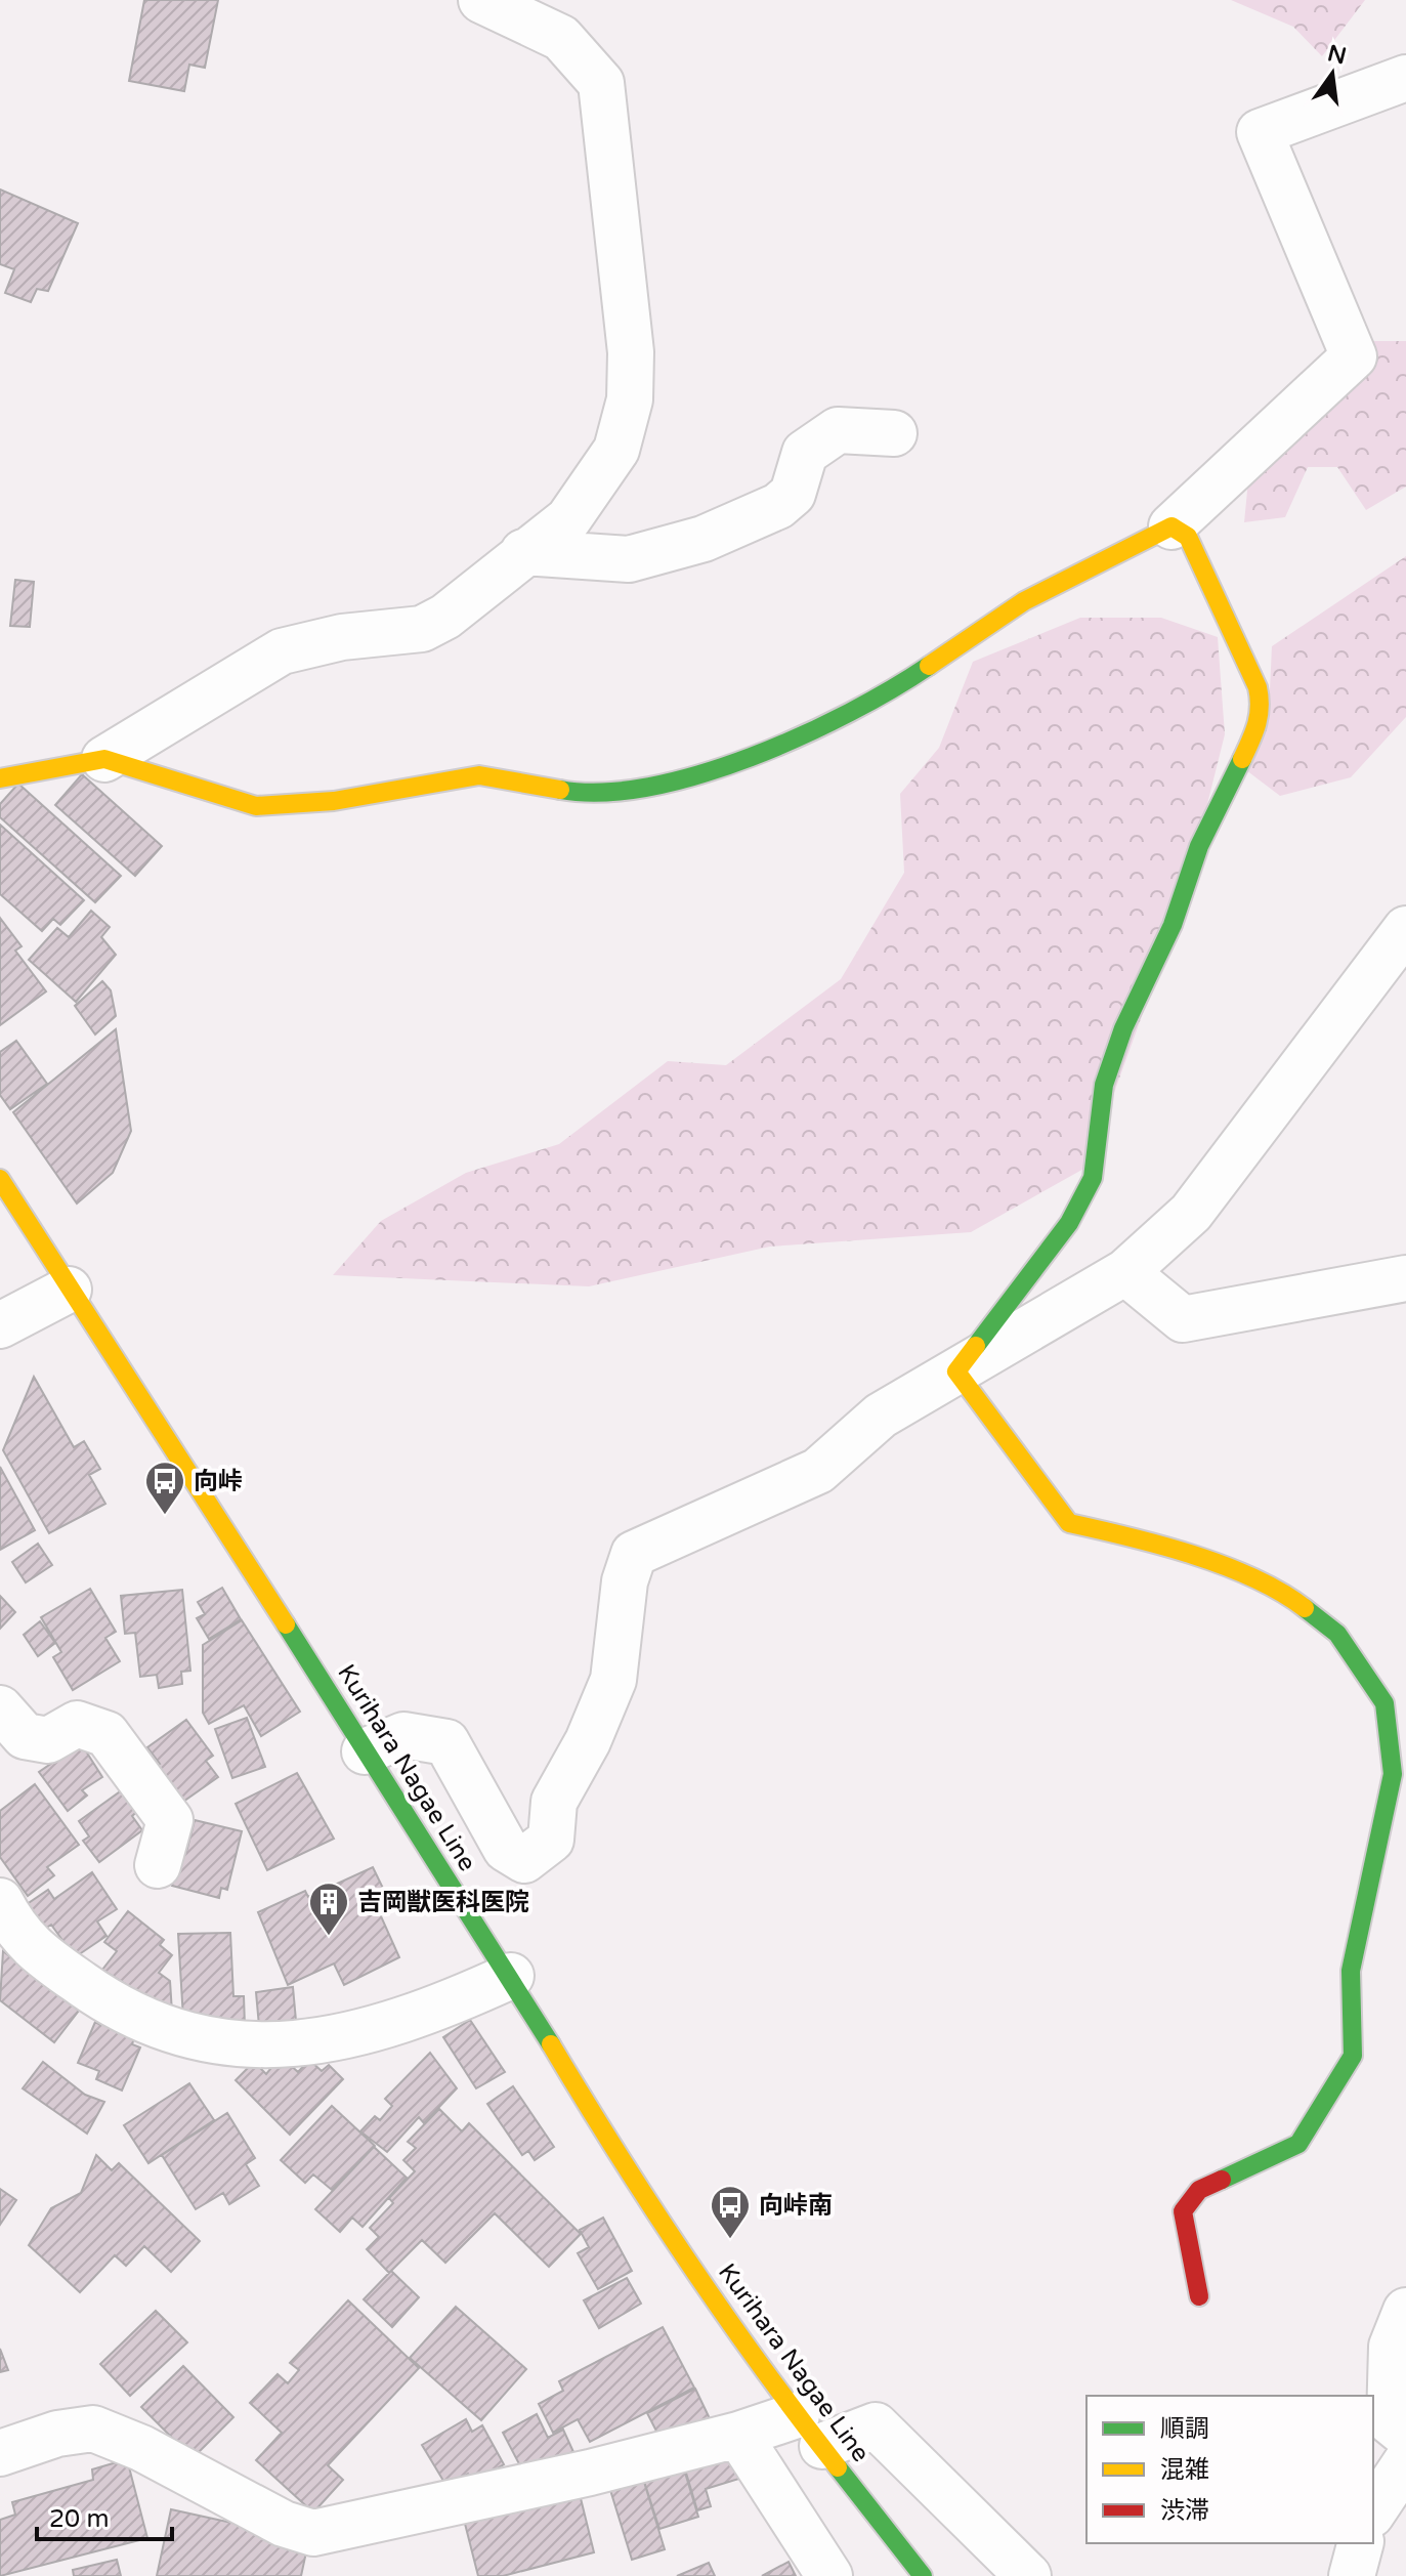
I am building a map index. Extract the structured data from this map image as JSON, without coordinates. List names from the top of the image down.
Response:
{
  "streets": {
    "street": ["Kurihara Nagae Line"]
  },
  "places": {
    "bus stop": ["向峠", "向峠南"],
    "building": ["吉岡獣医科医院"]
  },
  "legend": ["順調", "混雑", "渋滞"],
  "scale_bar": "20 m",
  "north": "top"
}
